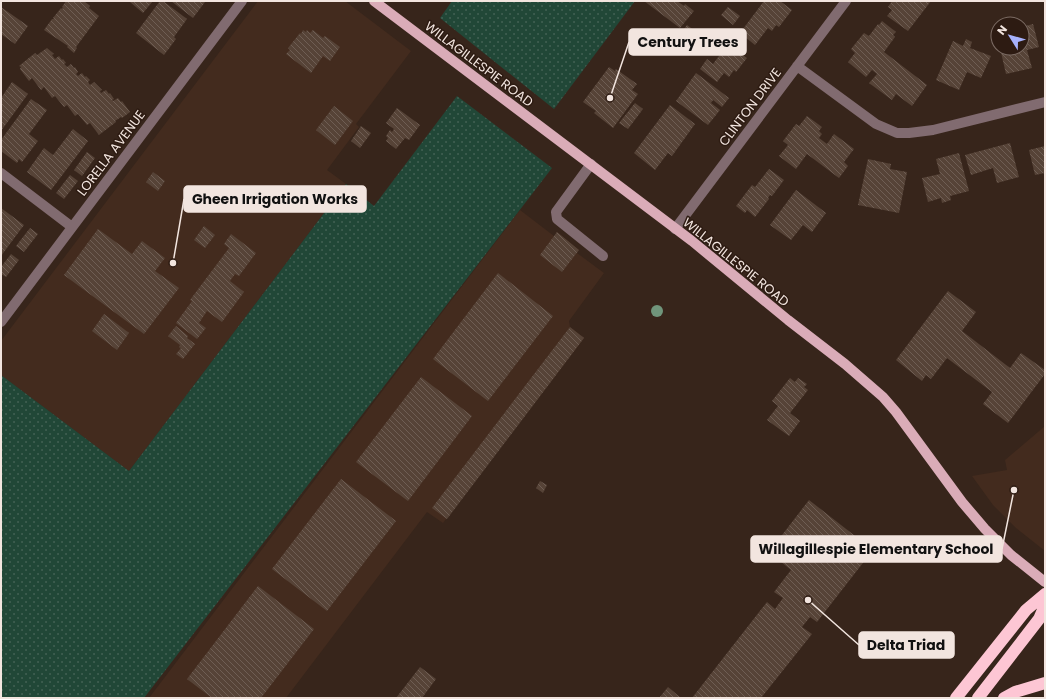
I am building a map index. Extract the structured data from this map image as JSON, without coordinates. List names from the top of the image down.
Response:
{
  "streets": {
    "main road": ["WILLAGILLESPIE ROAD"],
    "street": ["CLINTON DRIVE", "LORELLA AVENUE"]
  },
  "crossings": [
    ["WILLAGILLESPIE ROAD", "CLINTON DRIVE"]
  ],
  "places": [
    "Century Trees",
    "Gheen Irrigation Works",
    "Willagillespie Elementary School",
    "Delta Triad"
  ],
  "north": "top left"
}
